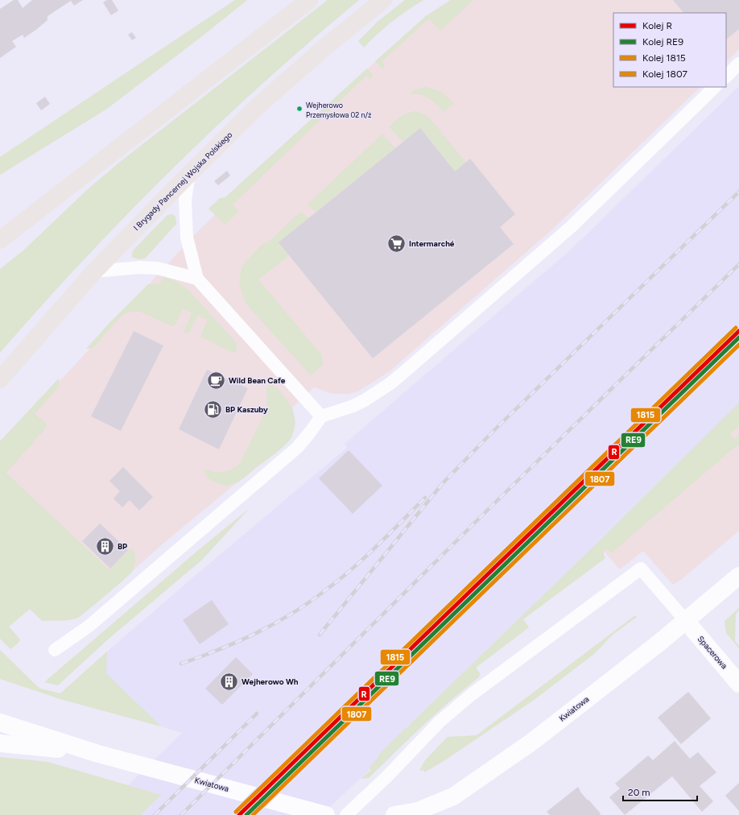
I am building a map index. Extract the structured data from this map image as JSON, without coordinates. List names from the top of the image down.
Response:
{
  "streets": {
    "main road": ["I Brygady Pancernej Wojska Polskiego"],
    "street": ["Spacerowa", "Kwiatowa"]
  },
  "crossings": [
    ["Spacerowa", "Kwiatowa"]
  ],
  "places": {
    "other": ["Wejherowo Przemysłowa 02 n/ż"],
    "supermarket": ["Intermarché"],
    "cafe": ["Wild Bean Cafe"],
    "fuel station": ["BP Kaszuby"],
    "building": ["BP", "Wejherowo Wh"]
  },
  "lines": [
    "rail line 1815",
    "rail line R",
    "rail line RE9",
    "rail line 1807"
  ],
  "legend": [
    "Kolej R",
    "Kolej RE9",
    "Kolej 1815",
    "Kolej 1807"
  ],
  "scale_bar": "20 m"
}
